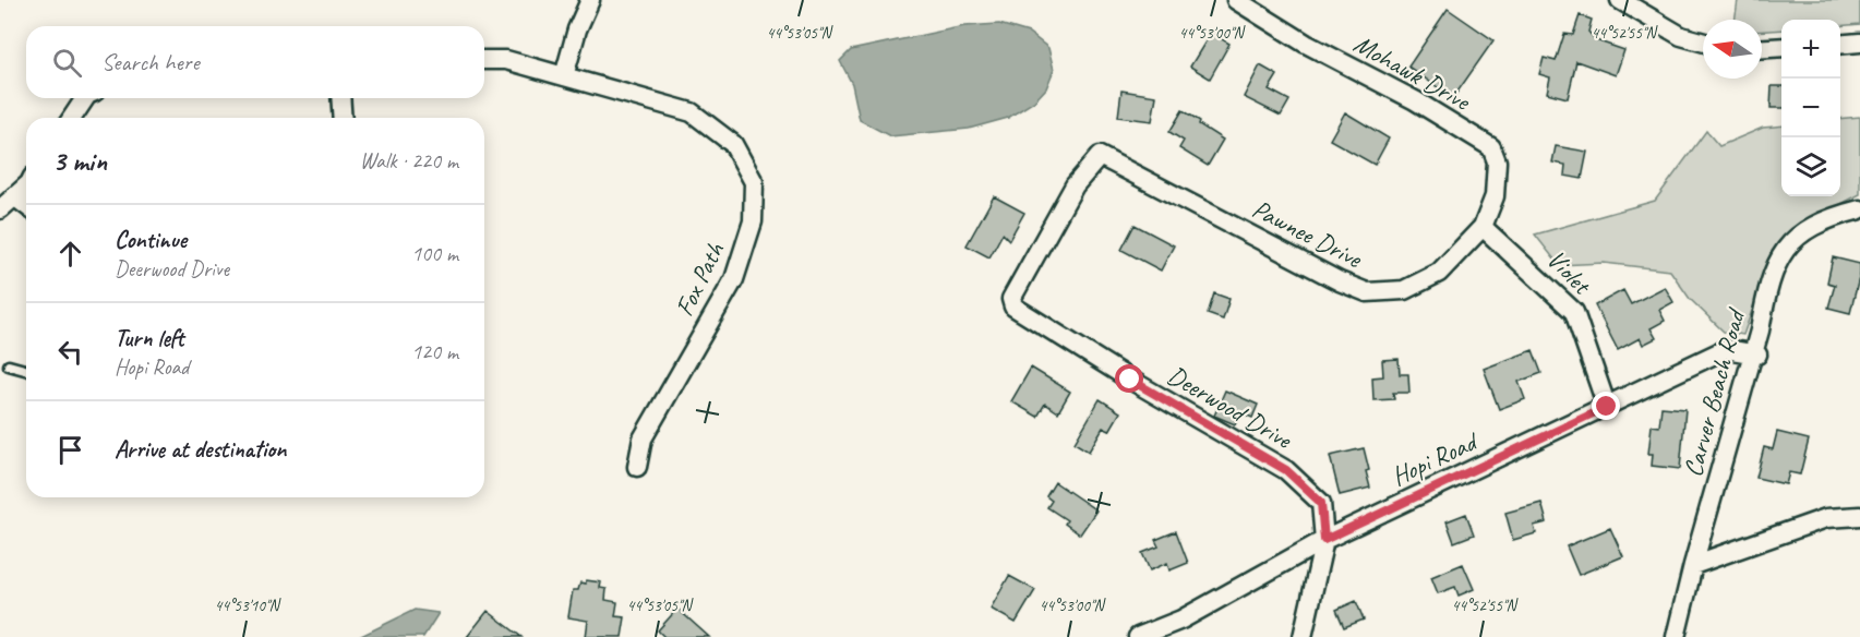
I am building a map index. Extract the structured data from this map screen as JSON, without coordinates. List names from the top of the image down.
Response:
{
  "streets": {
    "street": [
      "Mohawk Drive",
      "Pawnee Drive",
      "Violet",
      "Fox Path",
      "Carver Beach Road",
      "Deerwood Drive",
      "Hopi Road"
    ]
  },
  "crossings": [
    ["Mohawk Drive", "Pawnee Drive"],
    ["Mohawk Drive", "Violet"],
    ["Pawnee Drive", "Violet"],
    ["Pawnee Drive", "Deerwood Drive"],
    ["Violet", "Hopi Road"],
    ["Carver Beach Road", "Hopi Road"],
    ["Deerwood Drive", "Hopi Road"]
  ],
  "north": "left",
  "page": {
    "map_buttons": ["+", "−"],
    "search": "Search here",
    "heading": ["3 min", "Walk · 220 m"],
    "list": [
      ["Continue", "Deerwood Drive", "100 m"],
      ["Turn left", "Hopi Road", "120 m"],
      "Arrive at destination"
    ]
  },
  "coordinates": [
    "44°53'05\"N",
    "44°53'00\"N",
    "44°52'55\"N",
    "44°53'10\"N"
  ]
}
